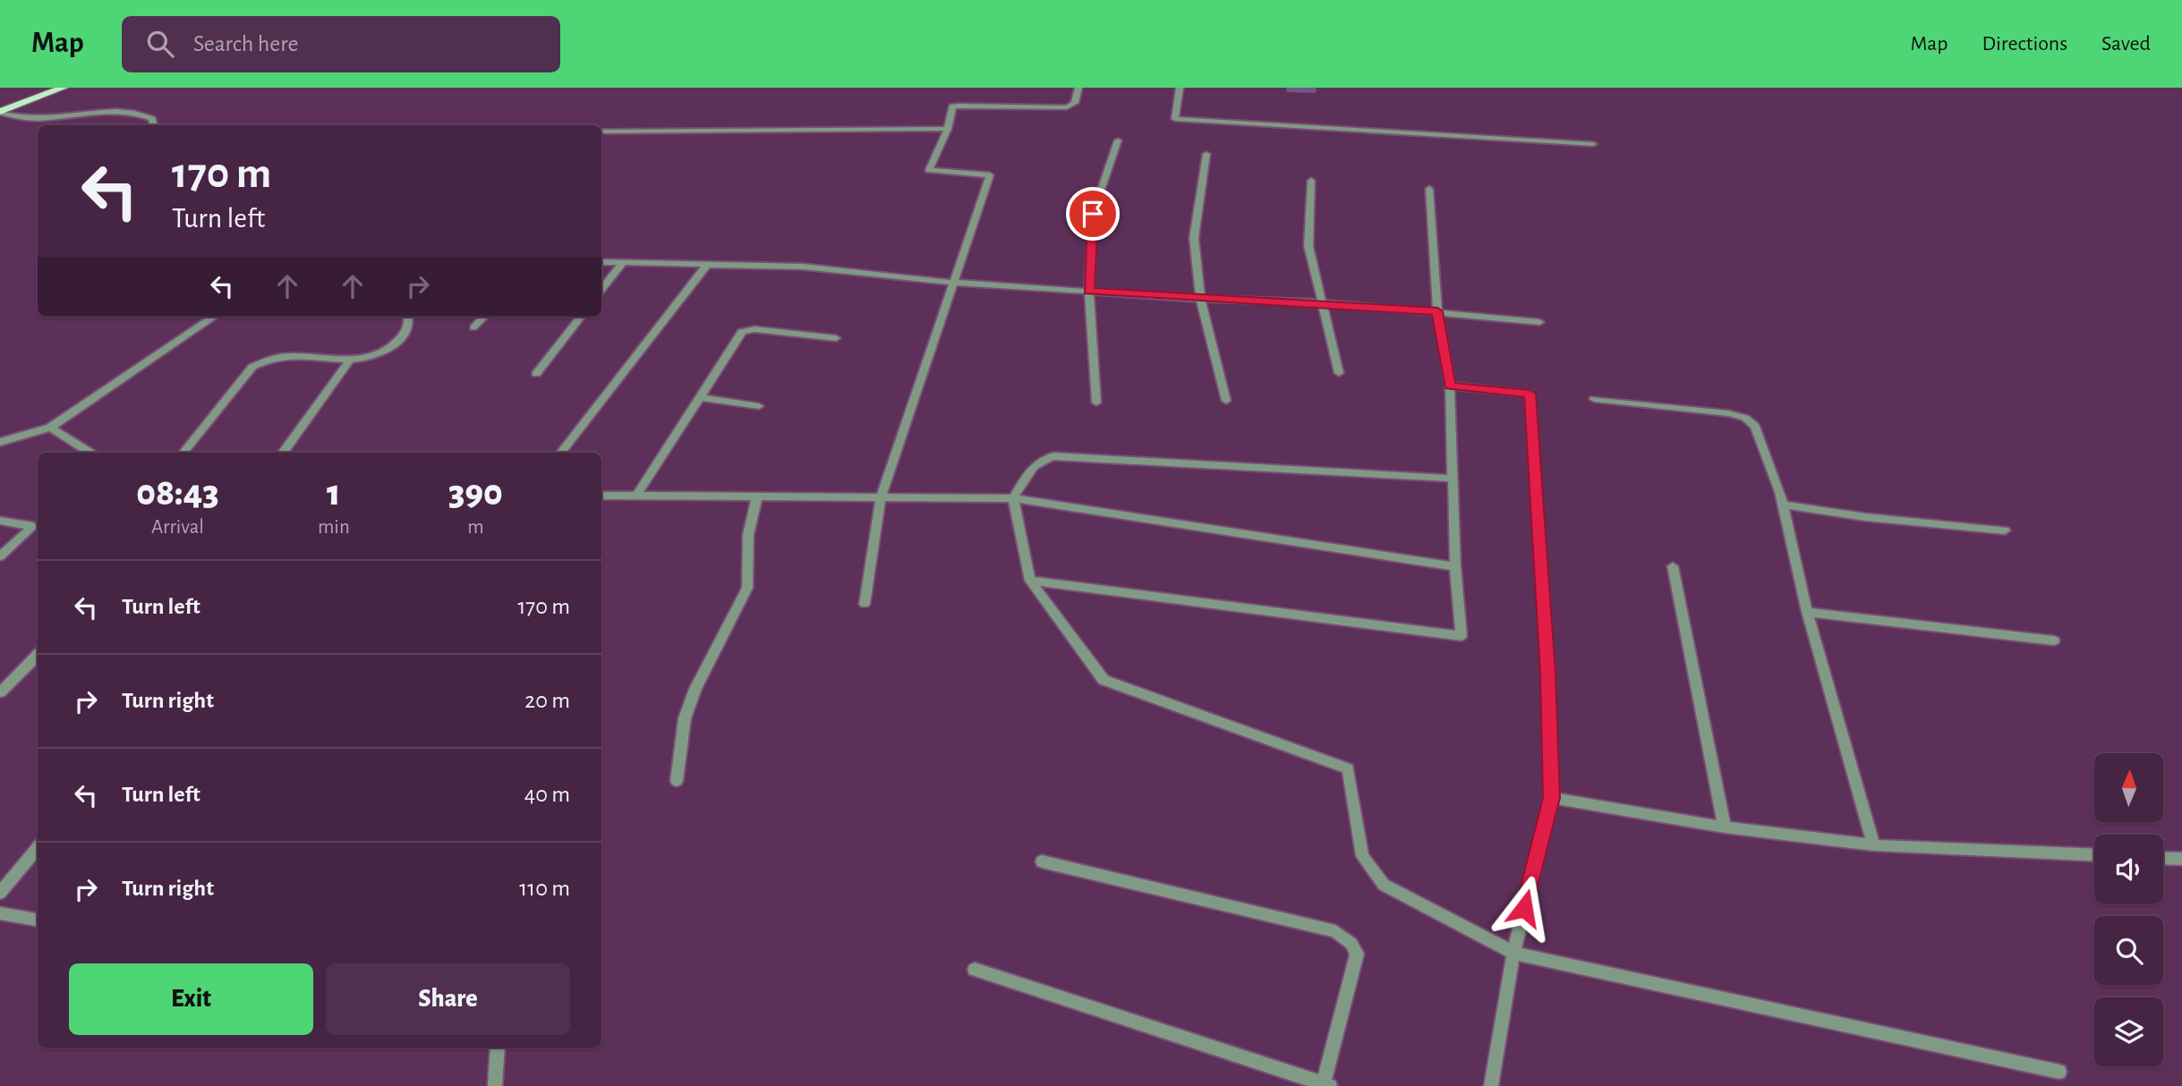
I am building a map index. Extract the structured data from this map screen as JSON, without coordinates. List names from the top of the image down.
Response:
{
  "north": "top",
  "page": {
    "header": "Map",
    "search": "Search here",
    "nav": ["Map", "Directions", "Saved"],
    "turn": ["170 m", "Turn left"],
    "eta": [
      "08:43",
      "Arrival",
      "1",
      "min",
      "390",
      "m"
    ],
    "list": [
      {
        "name": "Turn left",
        "value": "170 m"
      },
      {
        "name": "Turn right",
        "value": "20 m"
      },
      {
        "name": "Turn left",
        "value": "40 m"
      },
      {
        "name": "Turn right",
        "value": "110 m"
      }
    ],
    "buttons": ["Exit", "Share"]
  }
}
